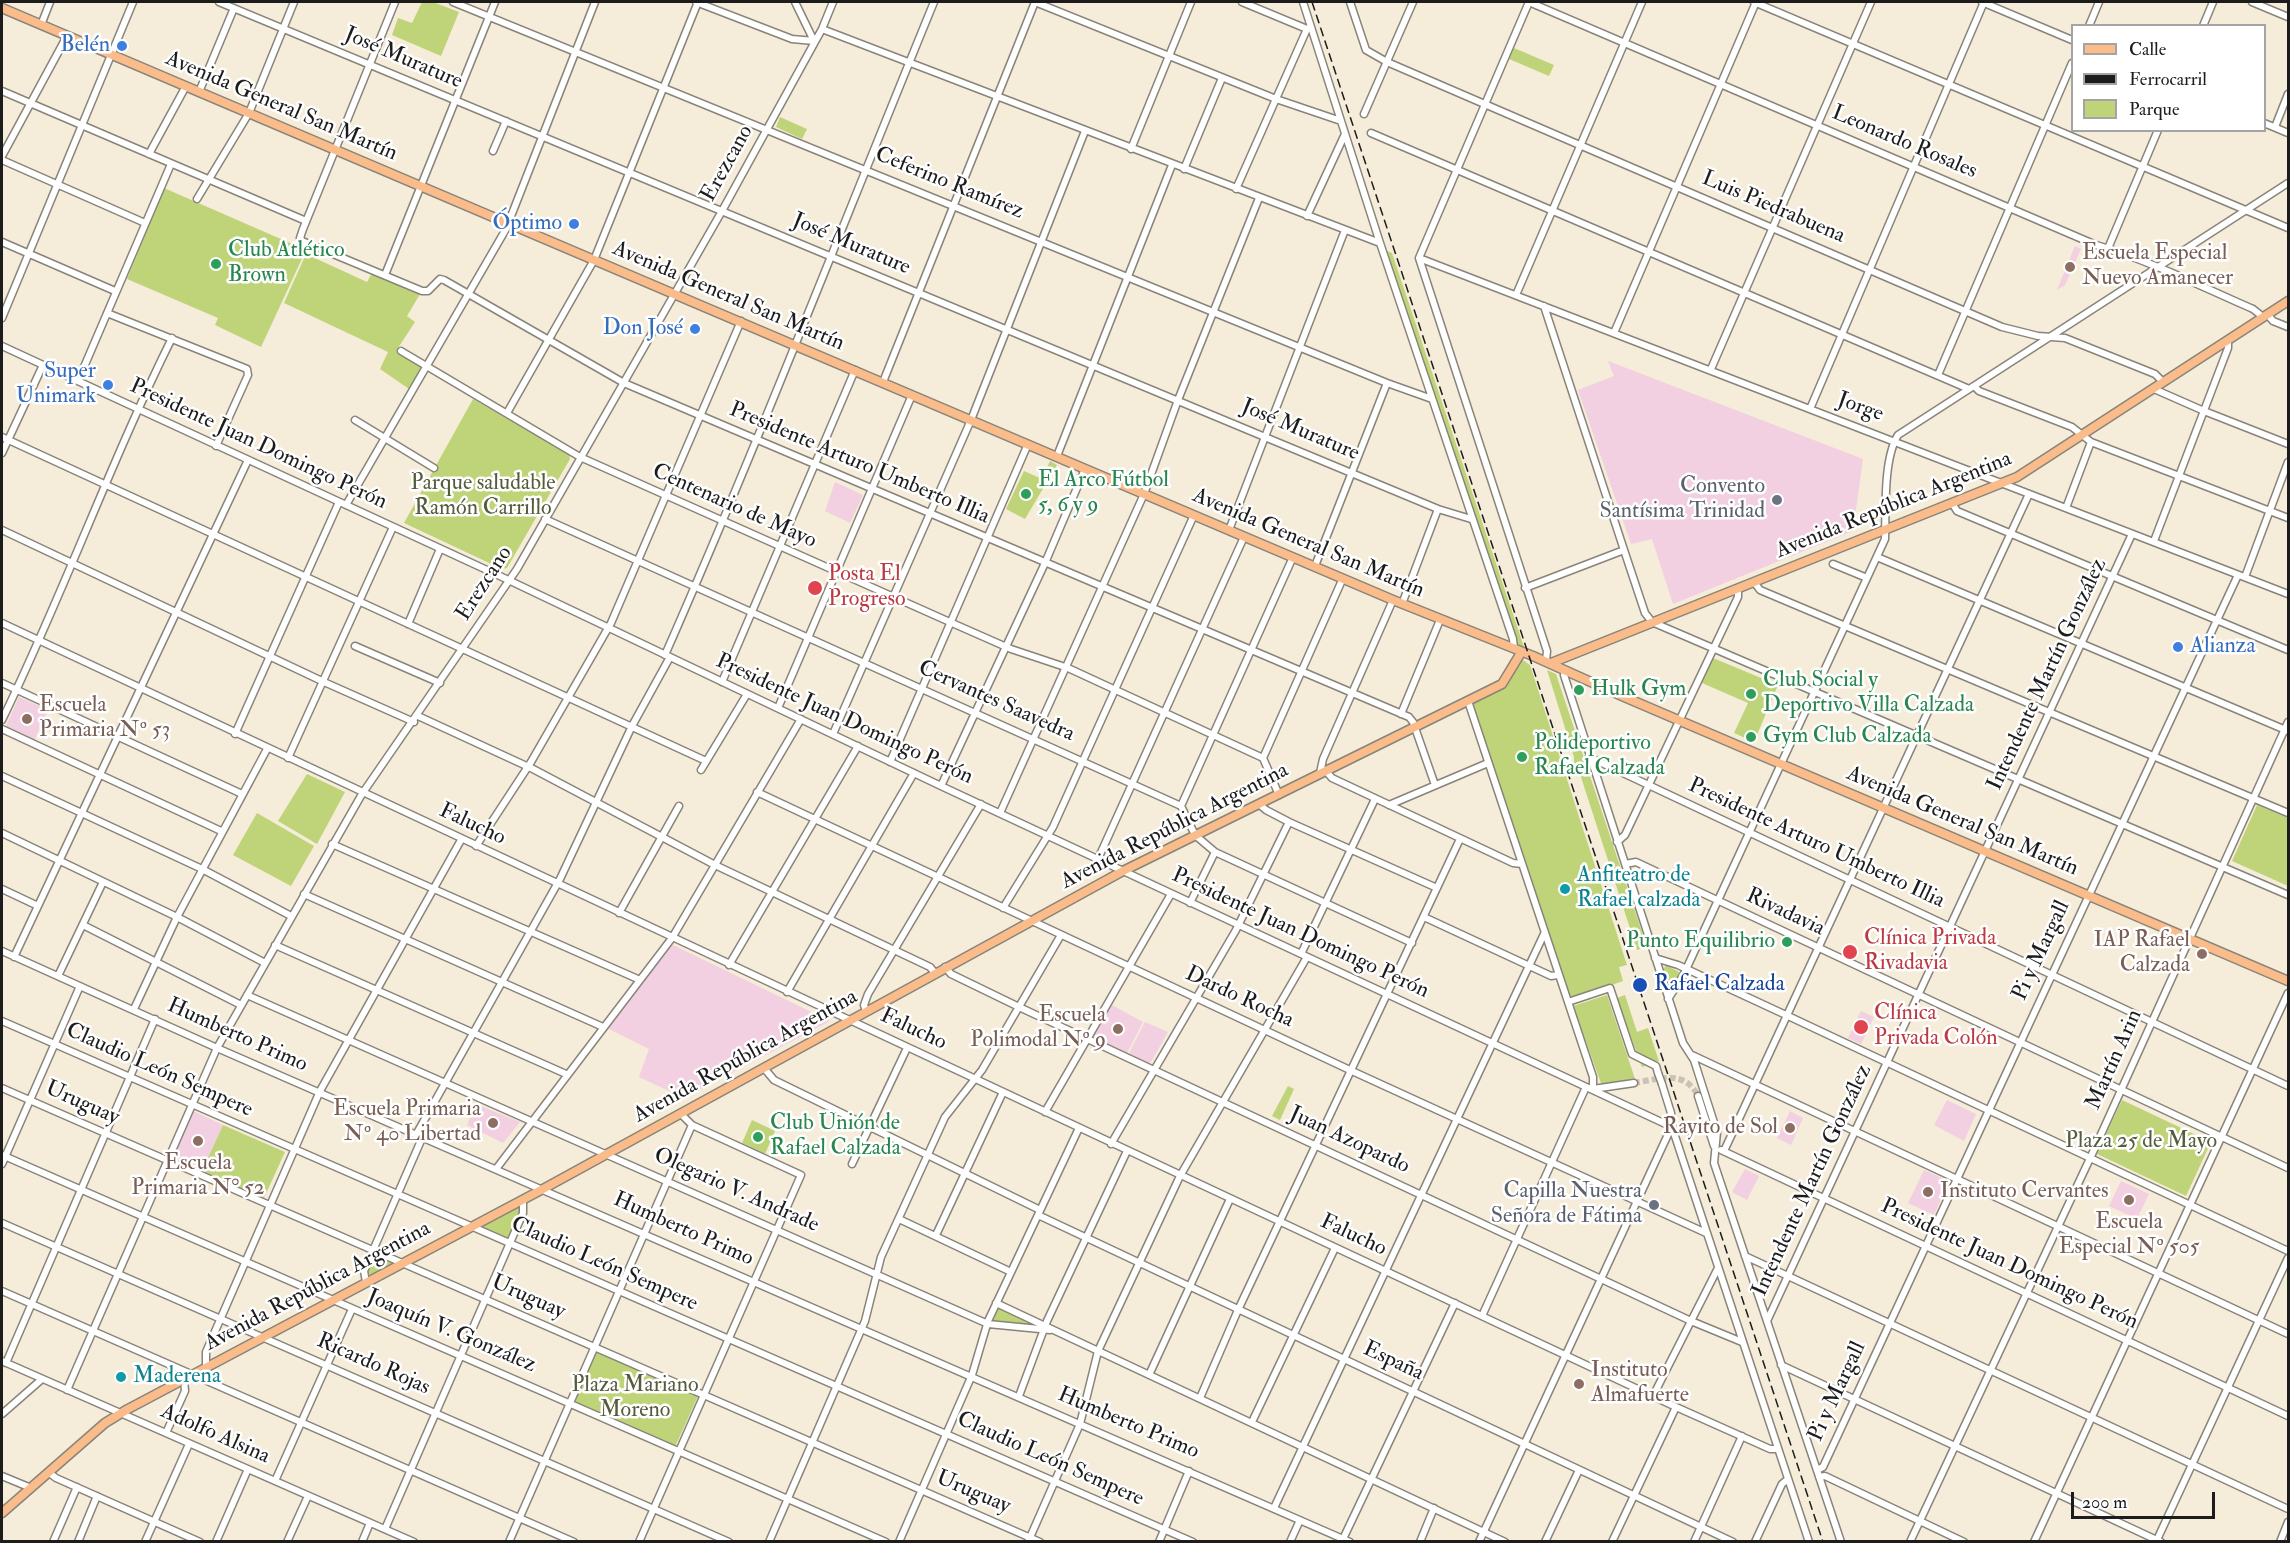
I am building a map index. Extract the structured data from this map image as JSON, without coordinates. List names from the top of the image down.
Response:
{
  "streets": {
    "main road": ["Avenida General San Martín", "Avenida República Argentina"],
    "street": [
      "José Murature",
      "Leonardo Rosales",
      "Erezcano",
      "Ceferino Ramírez",
      "Luis Piedrabuena",
      "Jorge",
      "Presidente Juan Domingo Perón",
      "Presidente Arturo Umberto Illia",
      "Centenario de Mayo",
      "Intendente Martín González",
      "Cervantes Saavedra",
      "Falucho",
      "Rivadavia",
      "Pi y Margall",
      "Dardo Rocha",
      "Humberto Primo",
      "Martín Arin",
      "Claudio León Sempere",
      "Uruguay",
      "Juan Azopardo",
      "Olegario V. Andrade",
      "Joaquín V. González",
      "España",
      "Ricardo Rojas",
      "Adolfo Alsina"
    ]
  },
  "crossings": [
    ["José Murature", "Erezcano"],
    ["Avenida General San Martín", "Erezcano"],
    ["Avenida General San Martín", "Avenida República Argentina"],
    ["Avenida General San Martín", "Intendente Martín González"],
    ["Avenida General San Martín", "Pi y Margall"],
    ["Avenida General San Martín", "Martín Arin"],
    ["Leonardo Rosales", "Avenida República Argentina"],
    ["Erezcano", "Ceferino Ramírez"],
    ["Erezcano", "Presidente Juan Domingo Perón"],
    ["Erezcano", "Presidente Arturo Umberto Illia"],
    ["Erezcano", "Centenario de Mayo"],
    ["Erezcano", "Cervantes Saavedra"],
    ["Erezcano", "Falucho"],
    ["Erezcano", "Humberto Primo"],
    ["Erezcano", "Claudio León Sempere"],
    ["Erezcano", "Uruguay"],
    ["Erezcano", "Olegario V. Andrade"],
    ["Erezcano", "Joaquín V. González"],
    ["Erezcano", "Ricardo Rojas"],
    ["Erezcano", "Adolfo Alsina"],
    ["Luis Piedrabuena", "Avenida República Argentina"],
    ["Jorge", "Avenida República Argentina"],
    ["Jorge", "Intendente Martín González"],
    ["Jorge", "Pi y Margall"],
    ["Presidente Juan Domingo Perón", "Avenida República Argentina"],
    ["Presidente Juan Domingo Perón", "Intendente Martín González"],
    ["Presidente Juan Domingo Perón", "Pi y Margall"],
    ["Presidente Juan Domingo Perón", "Martín Arin"],
    ["Presidente Arturo Umberto Illia", "Avenida República Argentina"],
    ["Presidente Arturo Umberto Illia", "Intendente Martín González"],
    ["Presidente Arturo Umberto Illia", "Pi y Margall"],
    ["Presidente Arturo Umberto Illia", "Martín Arin"],
    ["Avenida República Argentina", "Falucho"],
    ["Avenida República Argentina", "Dardo Rocha"],
    ["Avenida República Argentina", "Humberto Primo"],
    ["Avenida República Argentina", "Claudio León Sempere"],
    ["Avenida República Argentina", "Uruguay"],
    ["Avenida República Argentina", "Juan Azopardo"],
    ["Avenida República Argentina", "Olegario V. Andrade"],
    ["Avenida República Argentina", "Joaquín V. González"],
    ["Avenida República Argentina", "España"],
    ["Avenida República Argentina", "Ricardo Rojas"],
    ["Avenida República Argentina", "Adolfo Alsina"],
    ["Intendente Martín González", "Rivadavia"],
    ["Rivadavia", "Pi y Margall"],
    ["Rivadavia", "Martín Arin"]
  ],
  "parks": ["Parque saludable Ramón Carrillo", "Plaza 25 de Mayo", "Plaza Mariano Moreno"],
  "places": [
    "Belén",
    "Óptimo",
    "Club Atlético Brown",
    "Escuela Especial Nuevo Amanecer",
    "Don José",
    "Super Unimark",
    "El Arco Fútbol 5, 6 y 9",
    "Convento Santísima Trinidad",
    "Posta El Progreso",
    "Alianza",
    "Hulk Gym",
    "Club Social y Deportivo Villa Calzada",
    "Escuela Primaria Nº 53",
    "Gym Club Calzada",
    "Polideportivo Rafael Calzada",
    "Anfiteatro de Rafael calzada",
    "Punto Equilibrio",
    "Clínica Privada Rivadavia",
    "IAP Rafael Calzada",
    "Rafael Calzada",
    "Clínica Privada Colón",
    "Escuela Polimodal Nº 9",
    "Escuela Primaria Nº 40 Libertad",
    "Rayito de Sol",
    "Club Unión de Rafael Calzada",
    "Escuela Primaria N° 52",
    "Instituto Cervantes",
    "Escuela Especial Nº 505",
    "Capilla Nuestra Señora de Fátima",
    "Maderena",
    "Instituto Almafuerte"
  ],
  "legend": ["Calle", "Ferrocarril", "Parque"],
  "scale_bar": "200 m"
}
